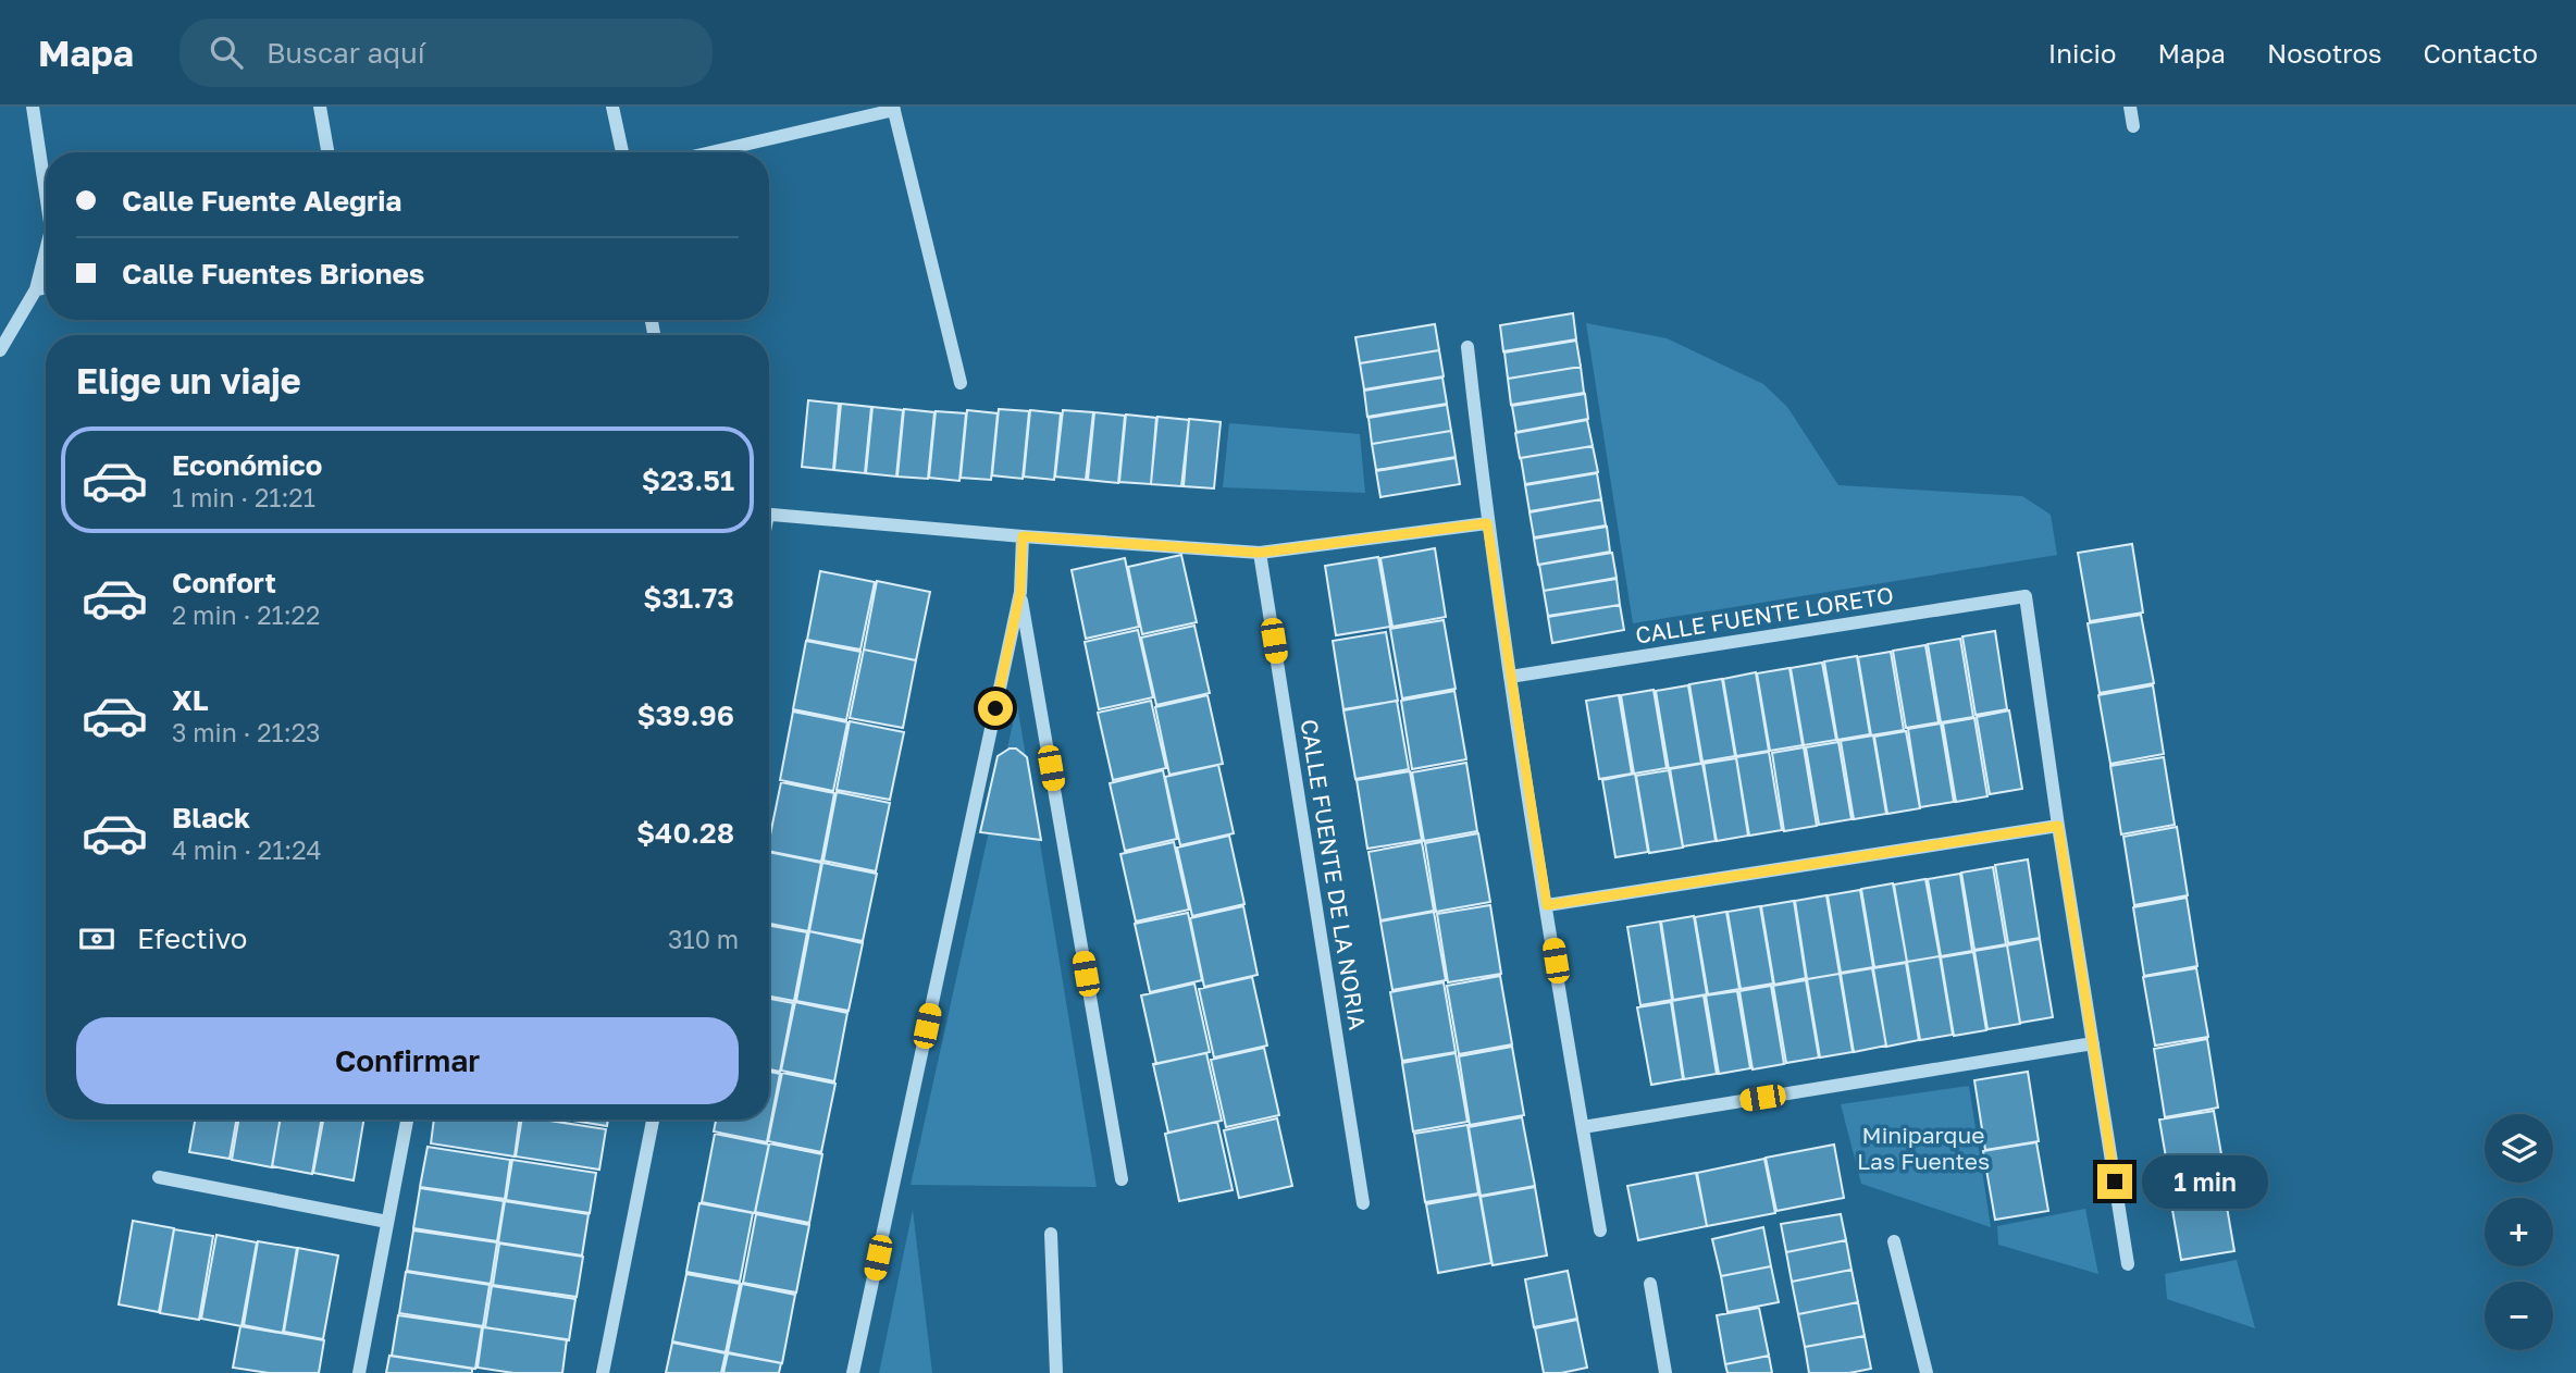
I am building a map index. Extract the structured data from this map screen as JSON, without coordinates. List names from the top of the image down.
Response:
{
  "streets": {
    "street": ["CALLE FUENTE LORETO", "CALLE FUENTE DE LA NORIA"]
  },
  "parks": ["Miniparque Las Fuentes"],
  "page": {
    "header": "Mapa",
    "search": "Buscar aquí",
    "nav": [
      "Inicio",
      "Mapa",
      "Nosotros",
      "Contacto"
    ],
    "banner": ["Calle Fuente Alegria", "Calle Fuentes Briones"],
    "heading": "Elige un viaje",
    "list": [
      {
        "name": "Económico",
        "note": "1 min · 21:21",
        "value": "$23.51"
      },
      {
        "name": "Confort",
        "note": "2 min · 21:22",
        "value": "$31.73"
      },
      {
        "name": "XL",
        "note": "3 min · 21:23",
        "value": "$39.96"
      },
      {
        "name": "Black",
        "note": "4 min · 21:24",
        "value": "$40.28"
      }
    ],
    "pay": ["Efectivo", "310 m"],
    "buttons": "Confirmar",
    "map_buttons": ["+", "−"],
    "bubble": "1 min"
  }
}
